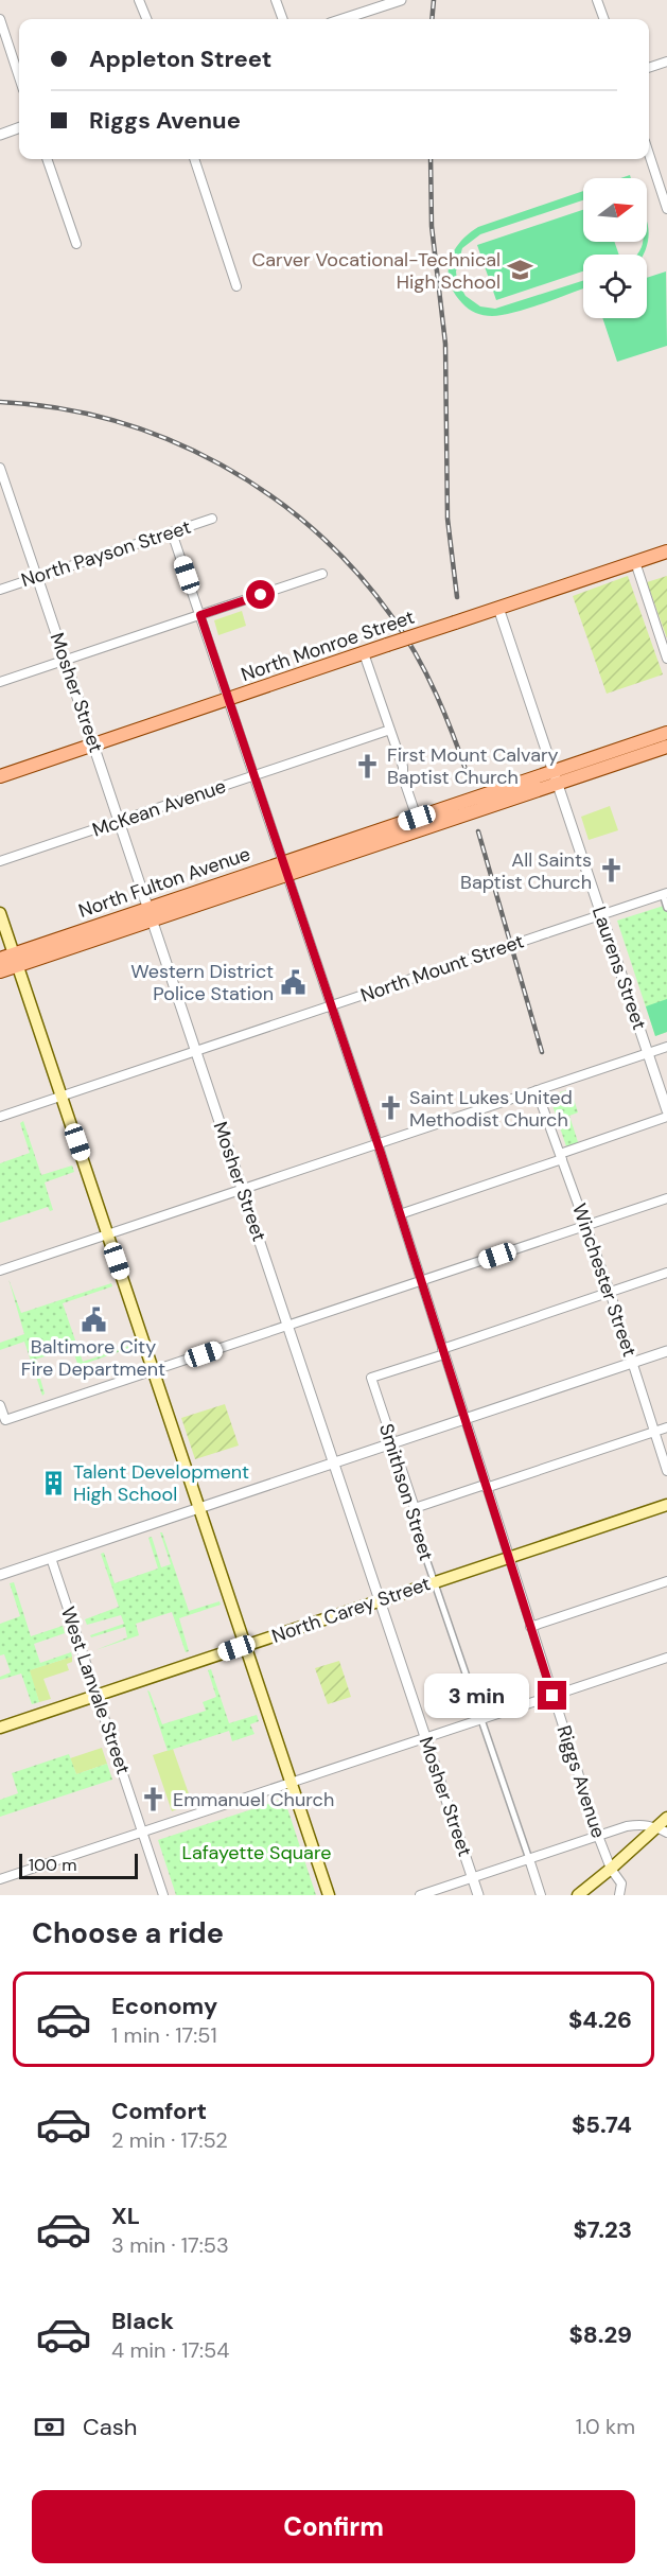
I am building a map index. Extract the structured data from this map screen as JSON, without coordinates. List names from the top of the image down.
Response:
{
  "streets": {
    "main road": ["North Monroe Street", "North Fulton Avenue", "North Carey Street"],
    "street": [
      "North Payson Street",
      "Mosher Street",
      "McKean Avenue",
      "North Mount Street",
      "Laurens Street",
      "Winchester Street",
      "Smithson Street",
      "West Lanvale Street",
      "Riggs Avenue"
    ]
  },
  "crossings": [
    ["North Payson Street", "Mosher Street"],
    ["North Payson Street", "Riggs Avenue"],
    ["North Monroe Street", "Mosher Street"],
    ["North Monroe Street", "Laurens Street"],
    ["North Monroe Street", "Riggs Avenue"],
    ["Mosher Street", "McKean Avenue"],
    ["Mosher Street", "North Fulton Avenue"],
    ["Mosher Street", "North Mount Street"],
    ["Mosher Street", "North Carey Street"],
    ["McKean Avenue", "Riggs Avenue"],
    ["North Fulton Avenue", "Laurens Street"],
    ["North Fulton Avenue", "Riggs Avenue"],
    ["North Mount Street", "Laurens Street"],
    ["North Mount Street", "Riggs Avenue"],
    ["Smithson Street", "North Carey Street"],
    ["Smithson Street", "Riggs Avenue"],
    ["North Carey Street", "West Lanvale Street"],
    ["North Carey Street", "Riggs Avenue"]
  ],
  "parks": ["Lafayette Square"],
  "places": {
    "school or university": ["Carver Vocational-Technical High School"],
    "church": [
      "First Mount Calvary Baptist Church",
      "All Saints Baptist Church",
      "Saint Lukes United Methodist Church",
      "Emmanuel Church"
    ],
    "public building": ["Western District Police Station", "Baltimore City Fire Department"],
    "building": ["Talent Development High School"]
  },
  "scale_bar": "100 m",
  "north": "right",
  "page": {
    "banner": ["Appleton Street", "Riggs Avenue"],
    "bubble": "3 min",
    "scale": "100 m",
    "heading": "Choose a ride",
    "list": [
      {
        "name": "Economy",
        "note": "1 min · 17:51",
        "value": "$4.26"
      },
      {
        "name": "Comfort",
        "note": "2 min · 17:52",
        "value": "$5.74"
      },
      {
        "name": "XL",
        "note": "3 min · 17:53",
        "value": "$7.23"
      },
      {
        "name": "Black",
        "note": "4 min · 17:54",
        "value": "$8.29"
      }
    ],
    "pay": ["Cash", "1.0 km"],
    "buttons": "Confirm"
  }
}
